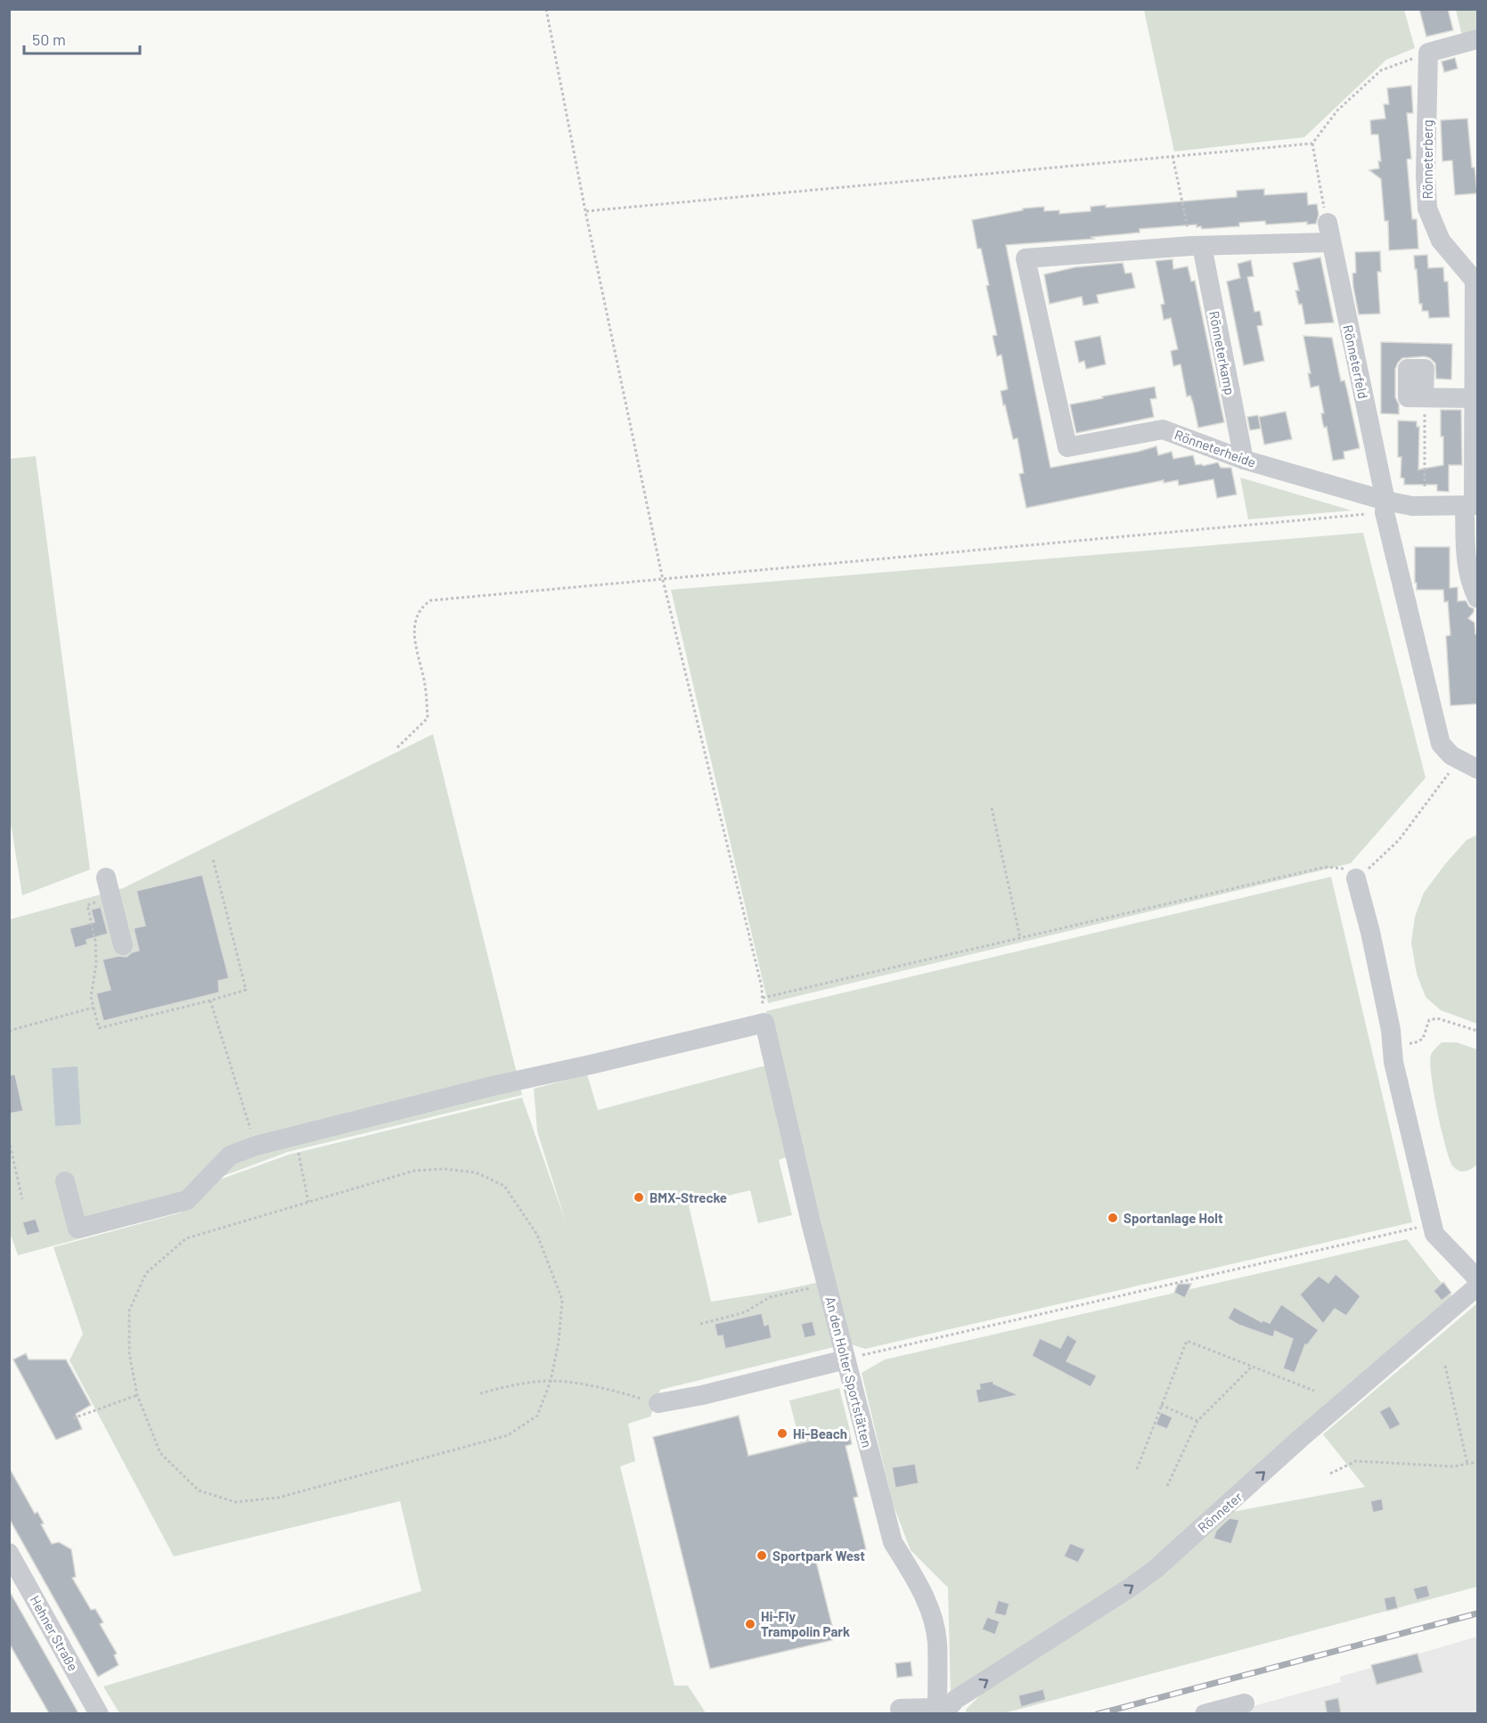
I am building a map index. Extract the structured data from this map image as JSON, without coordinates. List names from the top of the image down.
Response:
{
  "streets": {
    "street": [
      "Rönneterberg",
      "Rönneterkamp",
      "Rönneterfeld",
      "Rönneterheide",
      "An den Holter Sportstätten",
      "Rönneter",
      "Hehner Straße"
    ]
  },
  "crossings": [
    ["Rönneterberg", "Rönneterheide"],
    ["Rönneterkamp", "Rönneterheide"],
    ["Rönneterfeld", "Rönneterheide"],
    ["An den Holter Sportstätten", "Rönneter"]
  ],
  "one_way": ["Rönneter"],
  "places": [
    "BMX-Strecke",
    "Sportanlage Holt",
    "Hi-Beach",
    "Sportpark West",
    "Hi-Fly Trampolin Park"
  ],
  "scale_bar": "50 m"
}
